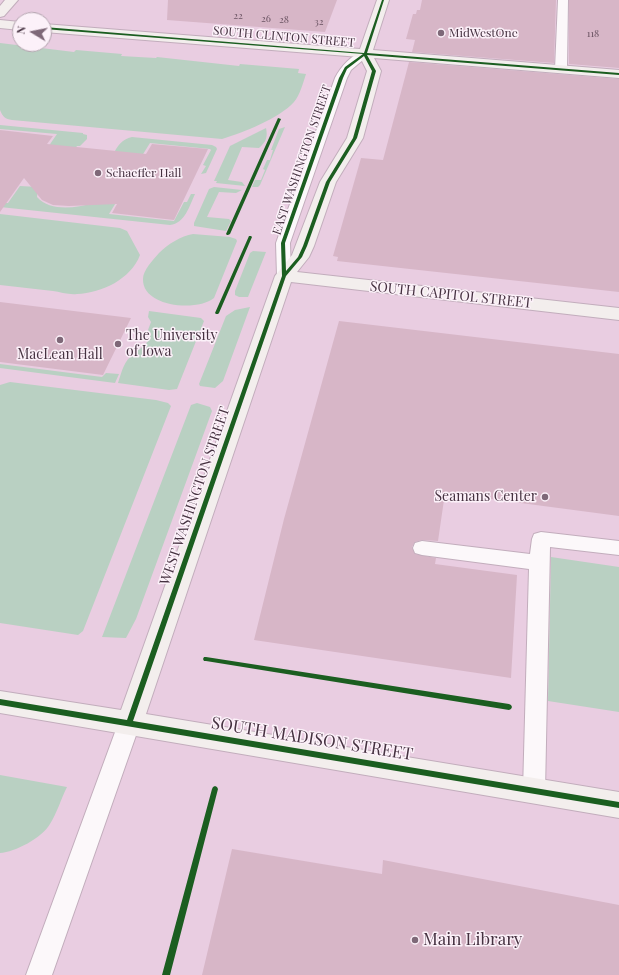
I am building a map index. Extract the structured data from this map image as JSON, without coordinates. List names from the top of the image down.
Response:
{
  "streets": {
    "street": [
      "SOUTH CLINTON STREET",
      "SOUTH CAPITOL STREET",
      "WEST WASHINGTON STREET",
      "SOUTH MADISON STREET"
    ],
    "lane": ["EAST WASHINGTON STREET"]
  },
  "crossings": [
    ["SOUTH CLINTON STREET", "EAST WASHINGTON STREET"],
    ["EAST WASHINGTON STREET", "SOUTH CAPITOL STREET"],
    ["EAST WASHINGTON STREET", "WEST WASHINGTON STREET"],
    ["SOUTH CAPITOL STREET", "WEST WASHINGTON STREET"],
    ["WEST WASHINGTON STREET", "SOUTH MADISON STREET"]
  ],
  "places": [
    "MidWestOne",
    "Schaeffer Hall",
    "MacLean Hall",
    "The University of Iowa",
    "Seamans Center",
    "Main Library"
  ],
  "house_numbers": [
    "22",
    "26",
    "28",
    "32",
    "118"
  ],
  "north": "left"
}
